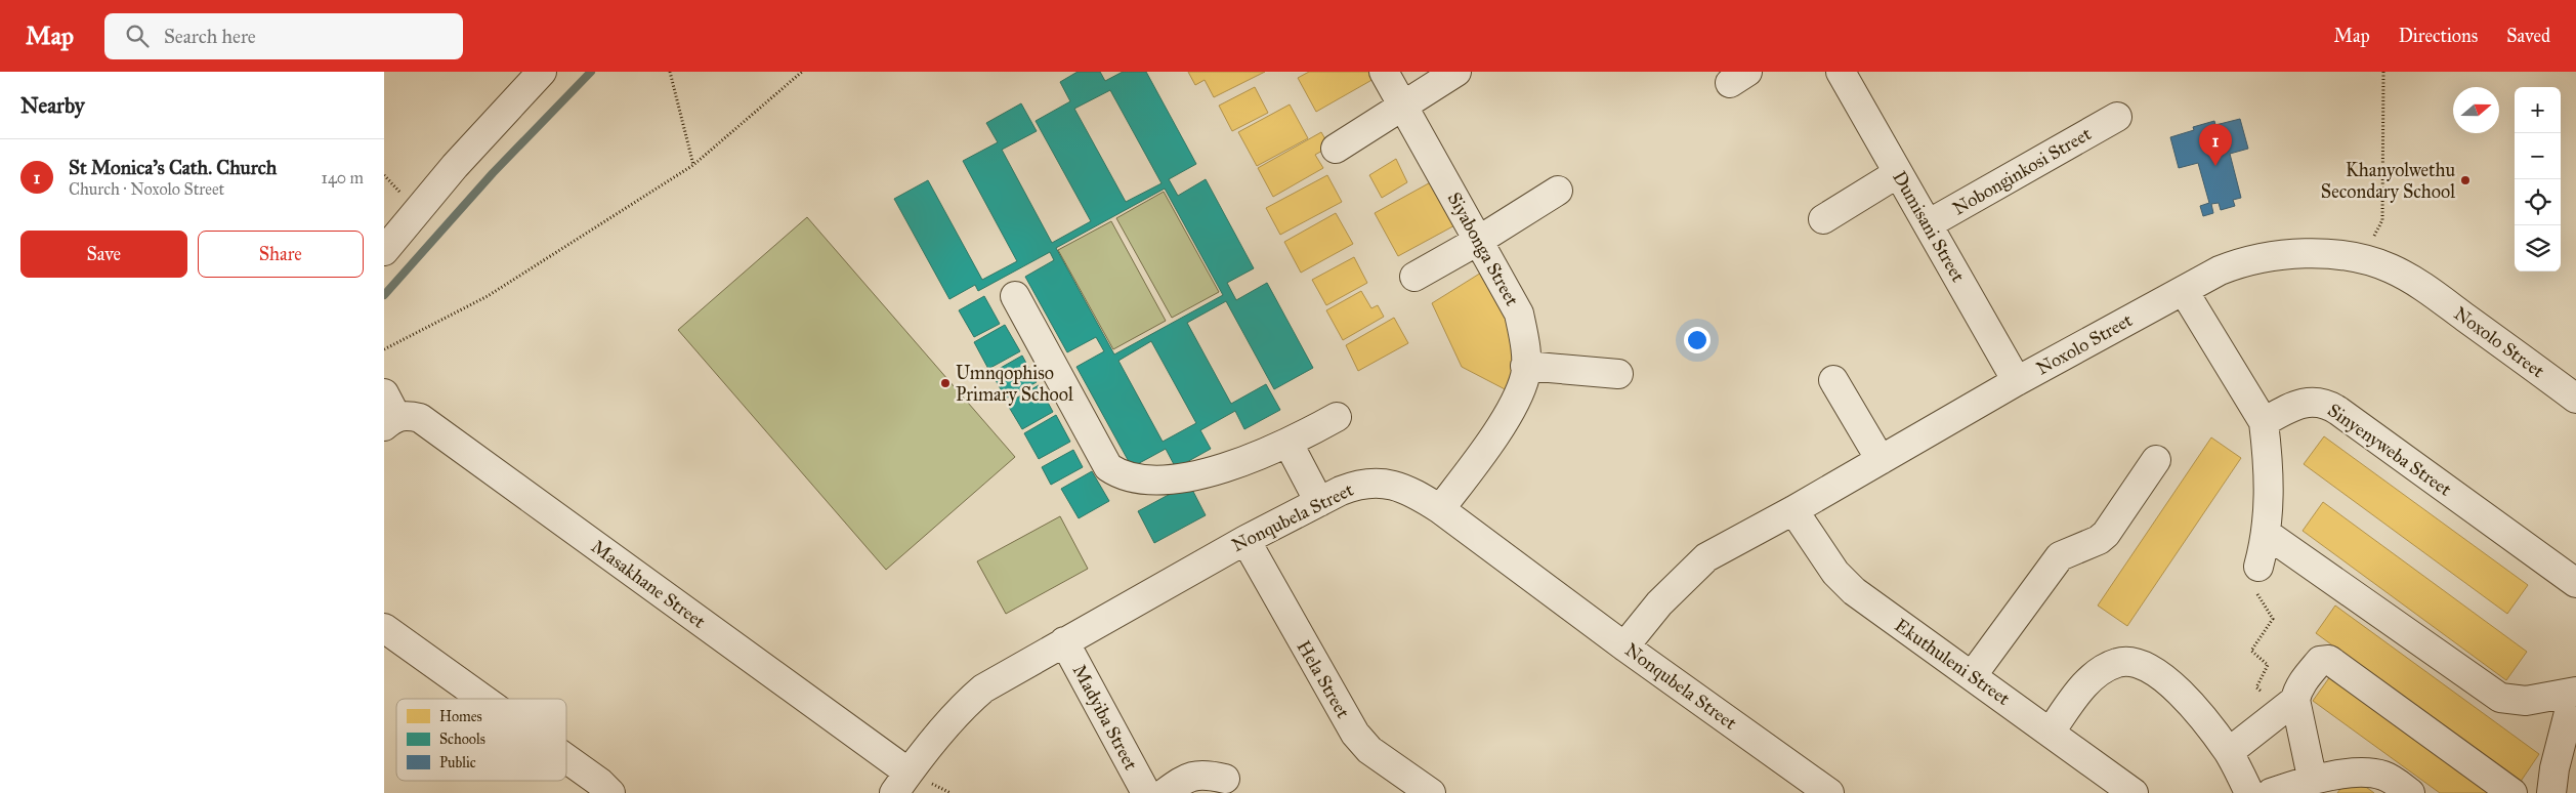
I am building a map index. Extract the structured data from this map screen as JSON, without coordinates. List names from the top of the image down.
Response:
{
  "streets": {
    "street": [
      "Nobonginkosi Street",
      "Dumisani Street",
      "Siyabonga Street",
      "Noxolo Street",
      "Sinyenyweba Street",
      "Nonqubela Street",
      "Masakhane Street",
      "Ekuthuleni Street",
      "Hela Street",
      "Madyiba Street"
    ]
  },
  "crossings": [
    ["Nobonginkosi Street", "Dumisani Street"],
    ["Dumisani Street", "Noxolo Street"],
    ["Siyabonga Street", "Nonqubela Street"],
    ["Noxolo Street", "Nonqubela Street"],
    ["Noxolo Street", "Ekuthuleni Street"],
    ["Nonqubela Street", "Masakhane Street"],
    ["Nonqubela Street", "Hela Street"],
    ["Nonqubela Street", "Madyiba Street"]
  ],
  "places": ["Khanyolwethu Secondary School", "Umnqophiso Primary School"],
  "legend": ["Homes", "Schools", "Public"],
  "north": "right",
  "page": {
    "header": "Map",
    "search": "Search here",
    "nav": ["Map", "Directions", "Saved"],
    "heading": "Nearby",
    "map_buttons": ["+", "−"],
    "pins": "1",
    "list": [
      {
        "mark": "1",
        "name": "St Monica's Cath. Church",
        "note": "Church · Noxolo Street",
        "value": "140 m"
      }
    ],
    "buttons": ["Save", "Share"]
  }
}
